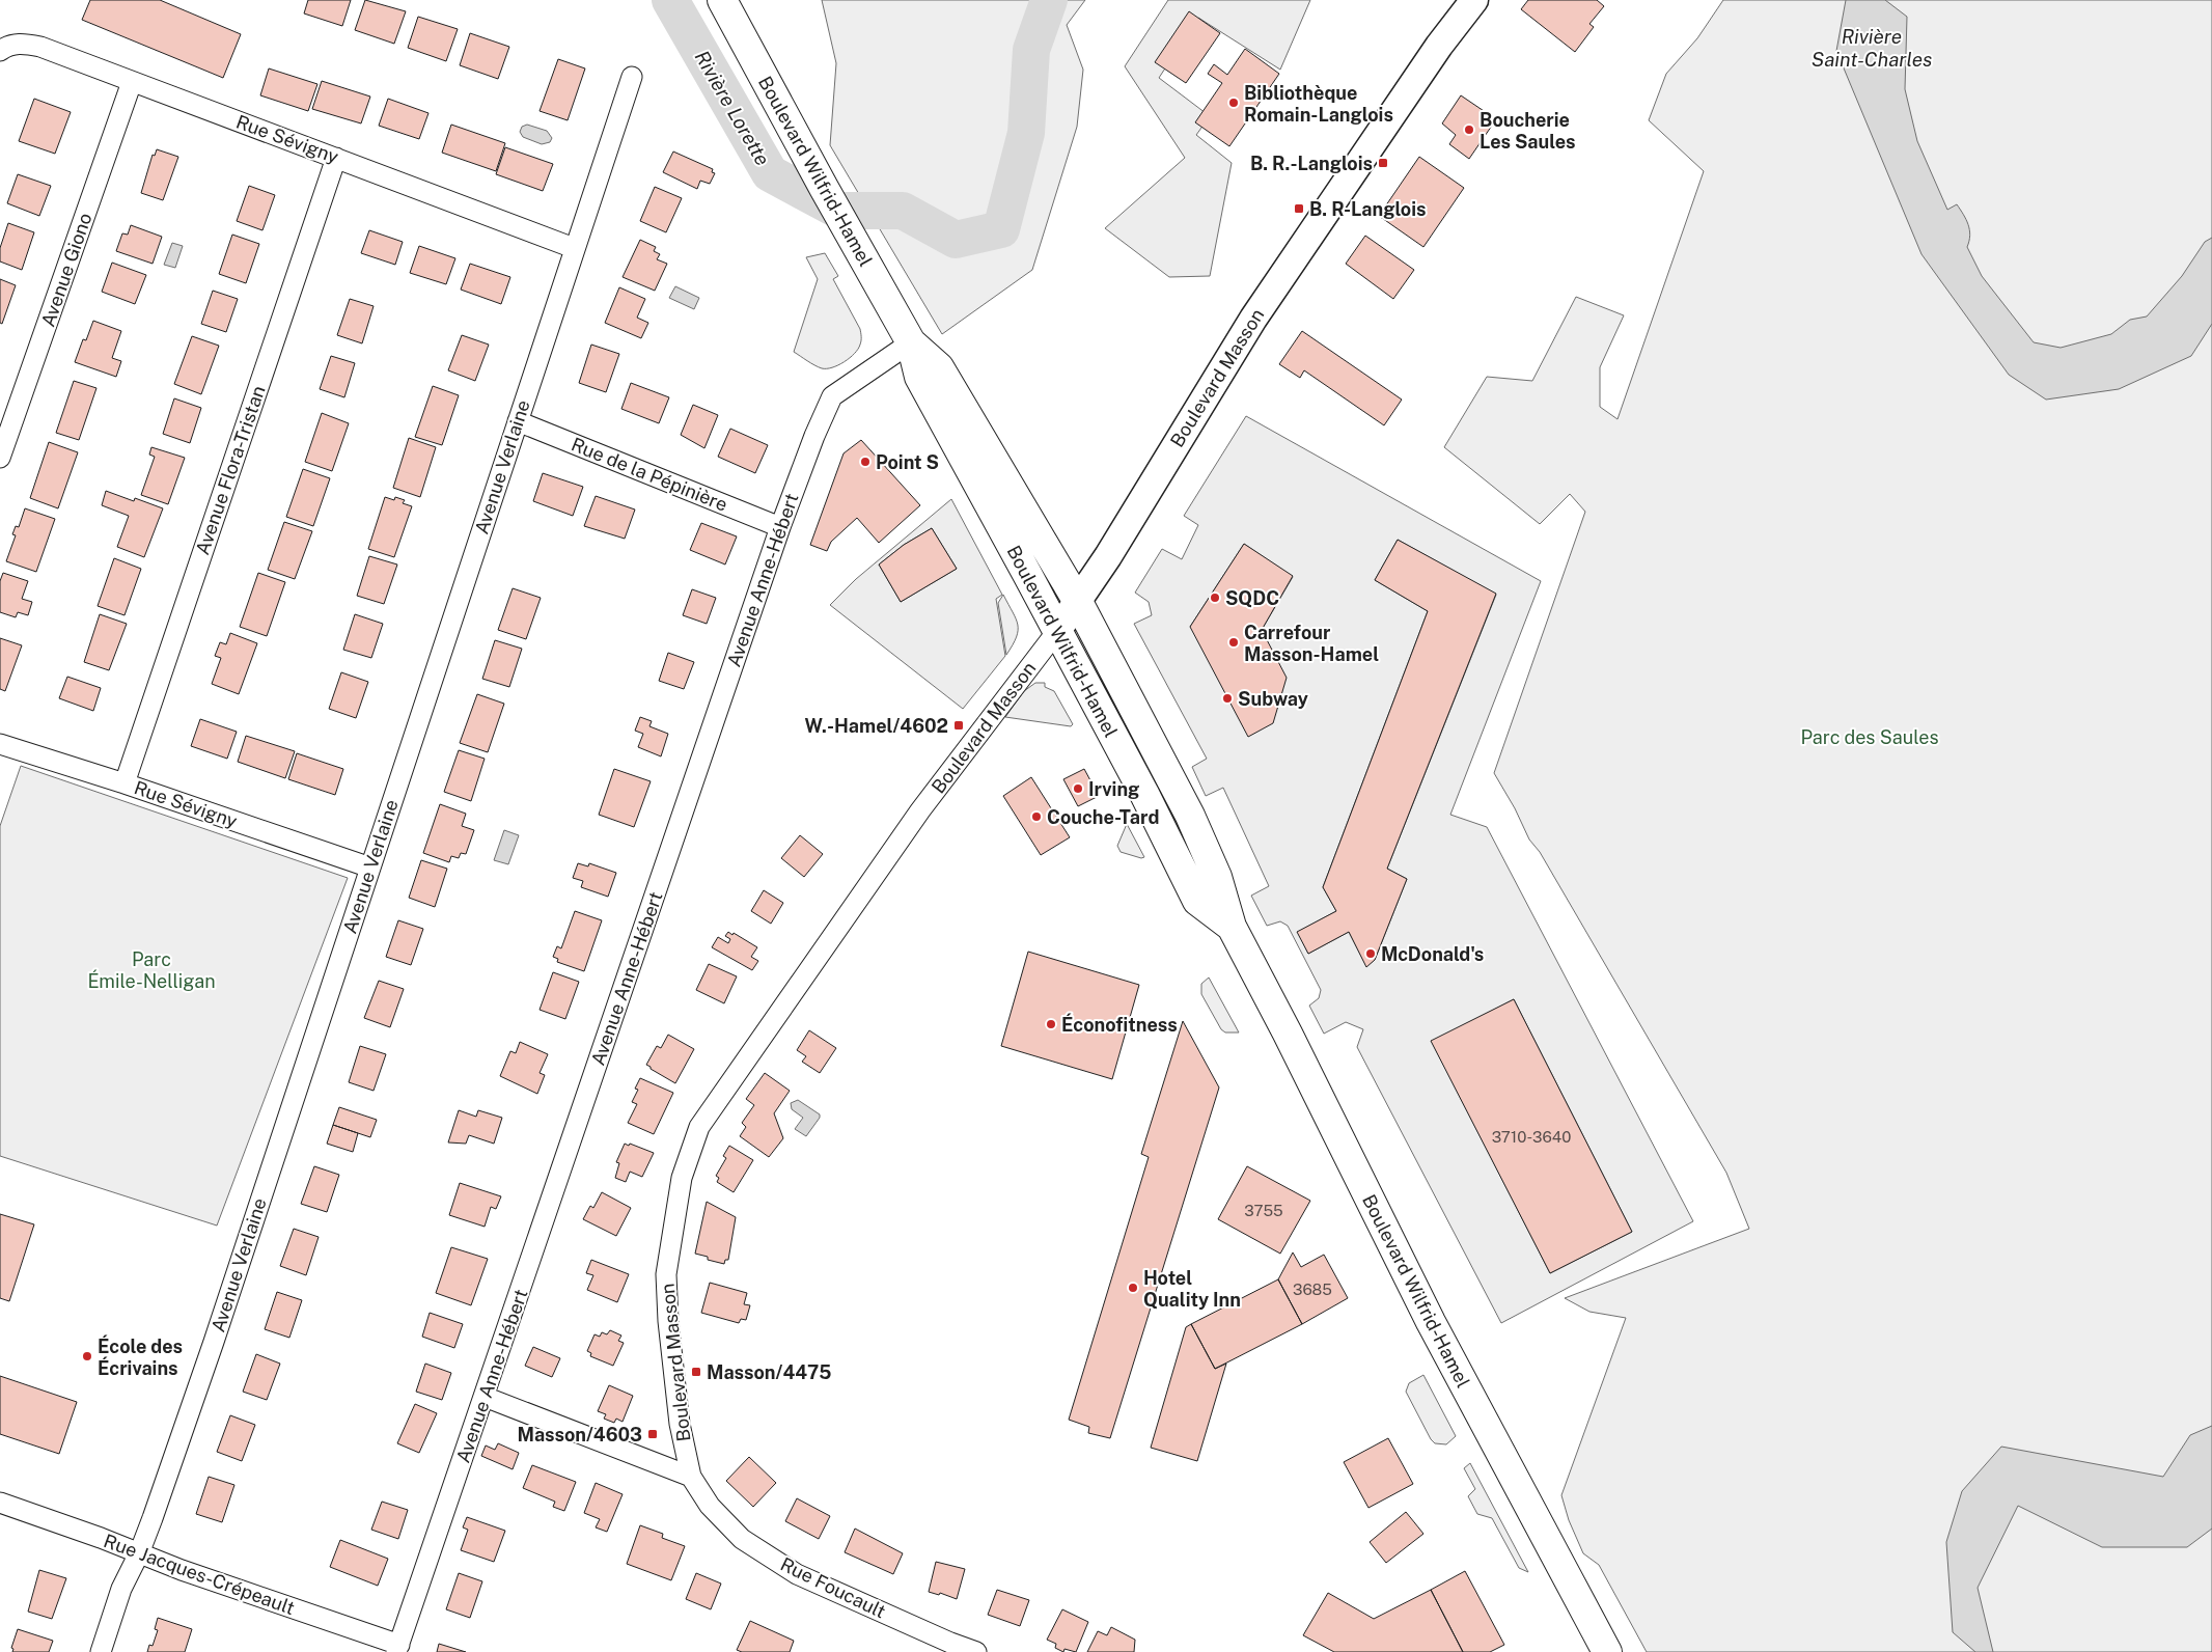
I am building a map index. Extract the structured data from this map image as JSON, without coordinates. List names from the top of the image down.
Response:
{
  "streets": {
    "main road": ["Boulevard Wilfrid-Hamel", "Boulevard Masson"],
    "street": [
      "Rue Sévigny",
      "Avenue Giono",
      "Avenue Verlaine",
      "Avenue Flora-Tristan",
      "Rue de la Pépinière",
      "Avenue Anne-Hébert",
      "Rue Jacques-Crépeault",
      "Rue Foucault"
    ]
  },
  "crossings": [
    ["Rue Sévigny", "Avenue Giono"],
    ["Rue Sévigny", "Avenue Verlaine"],
    ["Rue Sévigny", "Avenue Flora-Tristan"],
    ["Boulevard Wilfrid-Hamel", "Boulevard Masson"],
    ["Boulevard Wilfrid-Hamel", "Avenue Anne-Hébert"],
    ["Boulevard Masson", "Rue Foucault"],
    ["Avenue Verlaine", "Rue de la Pépinière"],
    ["Avenue Verlaine", "Rue Jacques-Crépeault"],
    ["Rue de la Pépinière", "Avenue Anne-Hébert"],
    ["Avenue Anne-Hébert", "Rue Jacques-Crépeault"]
  ],
  "water": ["Rivière Saint-Charles", "Rivière Lorette"],
  "parks": ["Parc des Saules", "Parc Émile-Nelligan"],
  "places": {
    "other": [
      "Bibliothèque Romain-Langlois",
      "Boucherie Les Saules",
      "Point S",
      "SQDC",
      "Carrefour Masson-Hamel",
      "Subway",
      "Irving",
      "Couche-Tard",
      "McDonald's",
      "Éconofitness",
      "Hotel Quality Inn",
      "École des Écrivains"
    ],
    "transit": [
      "B. R.-Langlois",
      "B. R-Langlois",
      "W.-Hamel/4602",
      "Masson/4475",
      "Masson/4603"
    ]
  },
  "house_numbers": ["3710-3640", "3755", "3685"]
}
